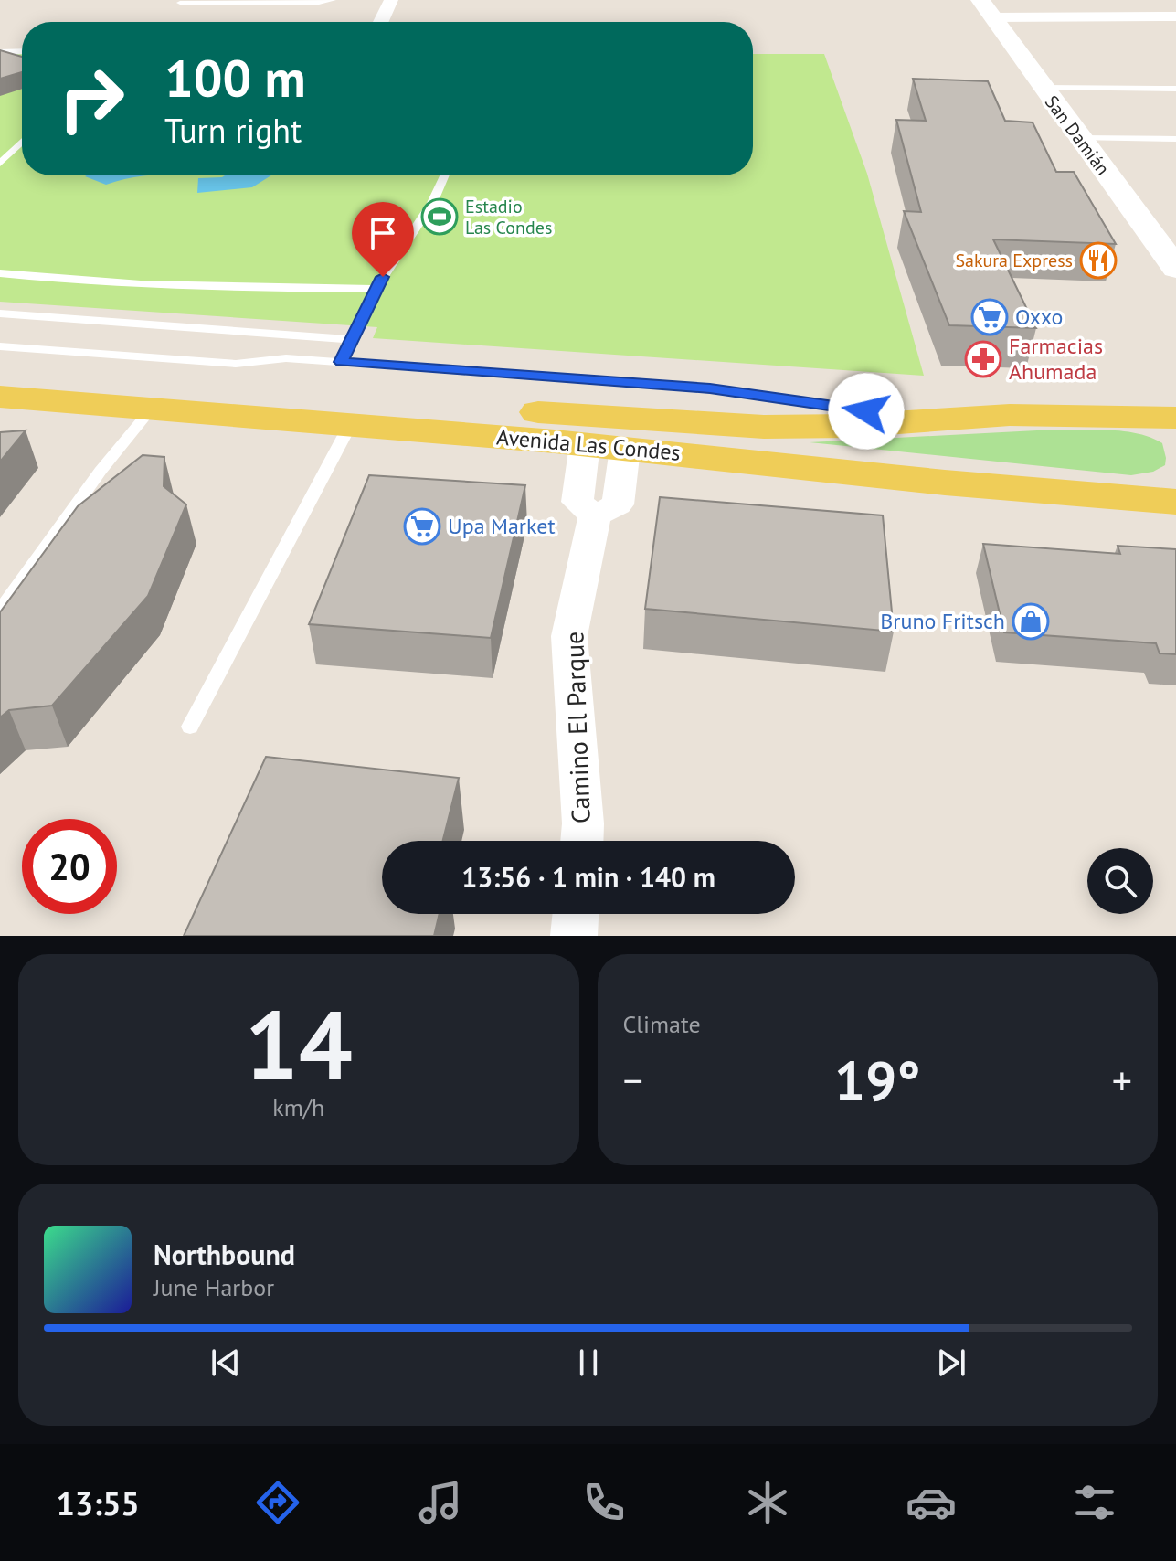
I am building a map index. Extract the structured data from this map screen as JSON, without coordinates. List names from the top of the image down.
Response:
{
  "streets": {
    "main road": ["San Damián", "Avenida Las Condes"],
    "street": ["Camino El Parque"]
  },
  "places": {
    "sports": ["Estadio Las Condes"],
    "restaurant": ["Sakura Express"],
    "supermarket": ["Oxxo", "Upa Market"],
    "pharmacy": ["Farmacias Ahumada"],
    "shop": ["Bruno Fritsch"]
  },
  "page": {
    "turn": ["100 m", "Turn right"],
    "limit": "20",
    "trip": "13:56 · 1 min · 140 m",
    "tile": [
      ["14", "km/h"],
      "Climate"
    ],
    "heat": ["−", "19°", "+"],
    "song": ["Northbound", "June Harbor"],
    "tabs": "13:55"
  }
}
